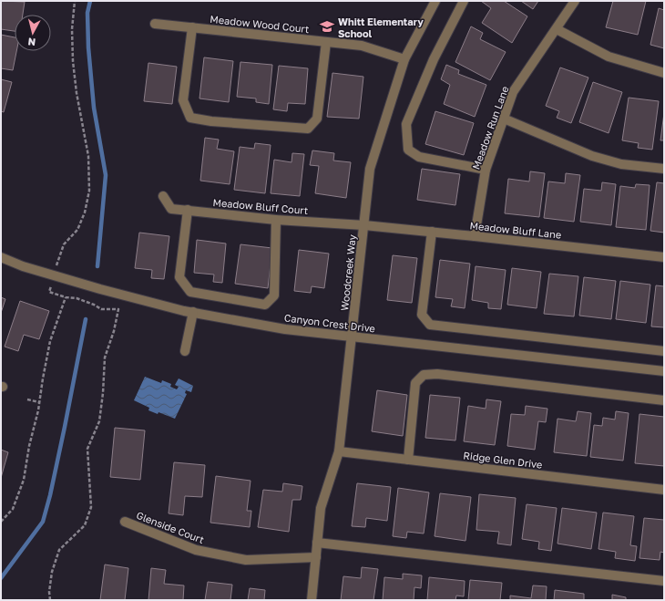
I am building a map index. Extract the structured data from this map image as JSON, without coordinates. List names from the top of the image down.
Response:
{
  "streets": {
    "street": [
      "Meadow Wood Court",
      "Meadow Run Lane",
      "Meadow Bluff Court",
      "Meadow Bluff Lane",
      "Woodcreek Way",
      "Canyon Crest Drive",
      "Ridge Glen Drive",
      "Glenside Court"
    ]
  },
  "crossings": [
    ["Meadow Wood Court", "Woodcreek Way"],
    ["Meadow Run Lane", "Meadow Bluff Lane"],
    ["Meadow Bluff Court", "Meadow Bluff Lane"],
    ["Meadow Bluff Court", "Woodcreek Way"],
    ["Meadow Bluff Lane", "Woodcreek Way"],
    ["Woodcreek Way", "Canyon Crest Drive"],
    ["Woodcreek Way", "Ridge Glen Drive"],
    ["Woodcreek Way", "Glenside Court"]
  ],
  "places": {
    "school or university": ["Whitt Elementary School"]
  },
  "north": "bottom"
}
